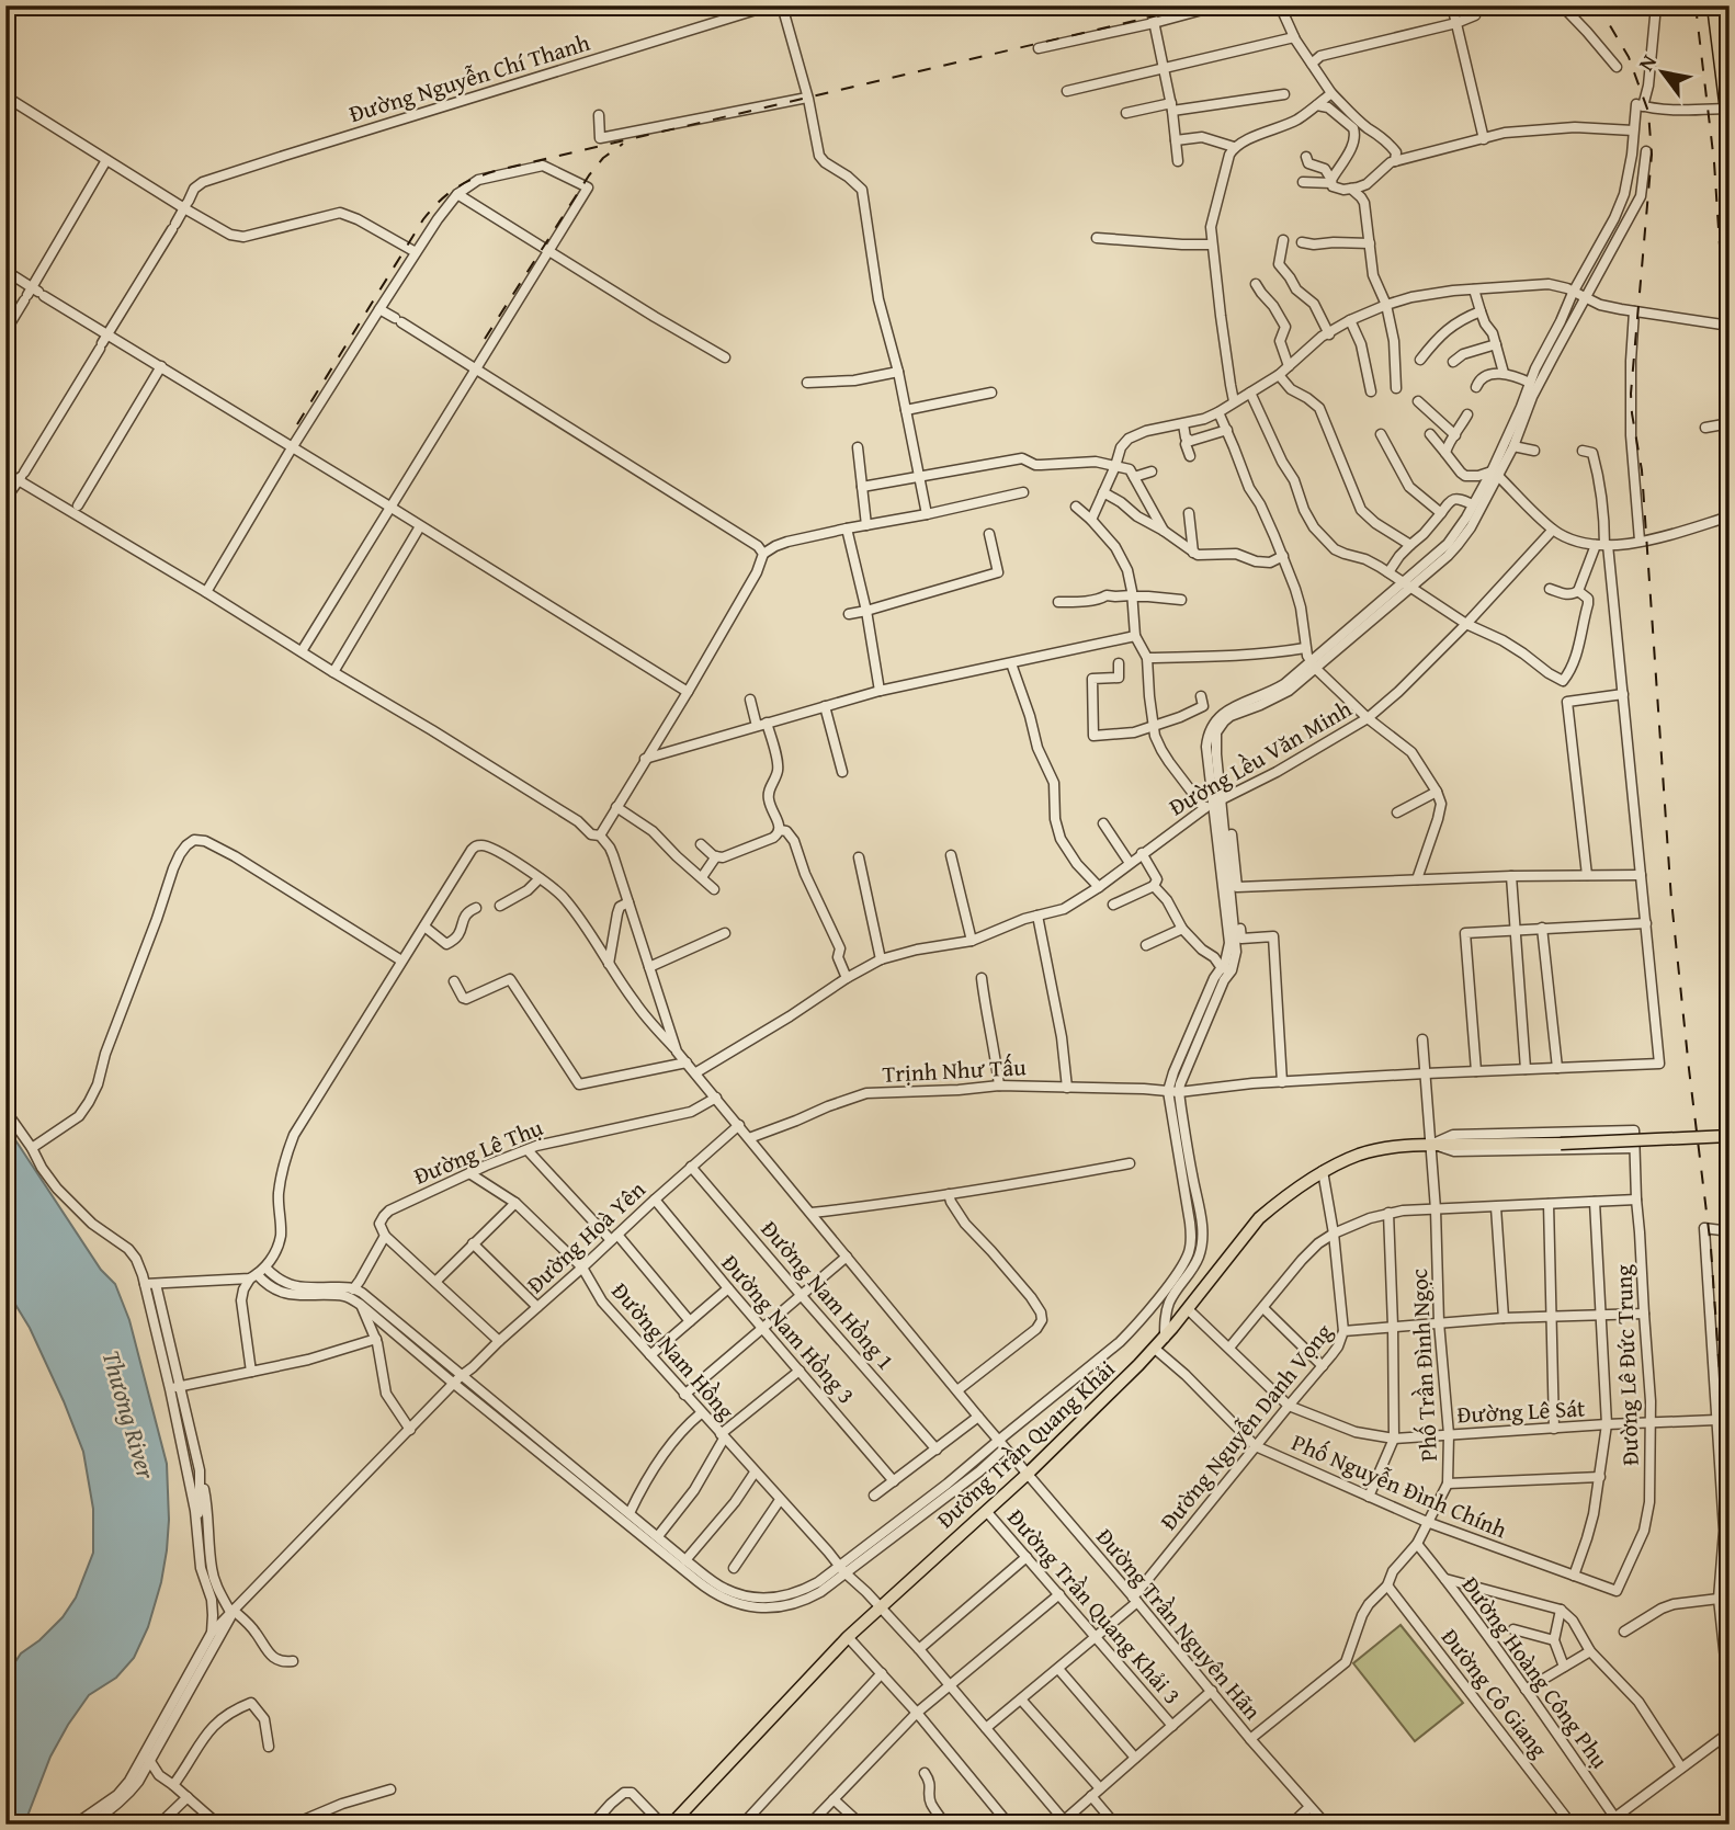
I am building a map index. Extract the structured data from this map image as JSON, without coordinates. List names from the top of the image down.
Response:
{
  "streets": {
    "main road": ["Đường Trần Quang Khải"],
    "street": [
      "Đường Nguyễn Chí Thanh",
      "Đường Lều Văn Minh",
      "Trịnh Như Tấu",
      "Đường Lê Thụ",
      "Đường Hoà Yên",
      "Đường Nam Hồng 1",
      "Đường Nam Hồng 3",
      "Đường Nam Hồng",
      "Phố Trần Đình Ngọc",
      "Đường Lê Đức Trung",
      "Đường Lê Sát",
      "Đường Nguyễn Danh Vọng",
      "Phố Nguyễn Đình Chính",
      "Đường Trần Quang Khải 3",
      "Đường Trần Nguyên Hãn",
      "Đường Hoàng Công Phụ",
      "Đường Cô Giang"
    ]
  },
  "crossings": [
    ["Đường Lều Văn Minh", "Đường Trần Nguyên Hãn"],
    ["Trịnh Như Tấu", "Phố Trần Đình Ngọc"],
    ["Trịnh Như Tấu", "Đường Trần Nguyên Hãn"],
    ["Đường Lê Thụ", "Đường Nam Hồng"],
    ["Đường Lê Thụ", "Đường Trần Nguyên Hãn"],
    ["Đường Hoà Yên", "Đường Nam Hồng 1"],
    ["Đường Hoà Yên", "Đường Nam Hồng 3"],
    ["Đường Hoà Yên", "Đường Nam Hồng"],
    ["Đường Hoà Yên", "Đường Trần Nguyên Hãn"],
    ["Đường Nam Hồng", "Đường Nguyễn Danh Vọng"],
    ["Đường Nam Hồng", "Đường Trần Quang Khải"],
    ["Phố Trần Đình Ngọc", "Đường Lê Sát"],
    ["Phố Trần Đình Ngọc", "Đường Nguyễn Danh Vọng"],
    ["Phố Trần Đình Ngọc", "Đường Trần Quang Khải"],
    ["Phố Trần Đình Ngọc", "Phố Nguyễn Đình Chính"],
    ["Phố Trần Đình Ngọc", "Đường Trần Nguyên Hãn"],
    ["Phố Trần Đình Ngọc", "Đường Hoàng Công Phụ"],
    ["Phố Trần Đình Ngọc", "Đường Cô Giang"],
    ["Đường Lê Đức Trung", "Đường Lê Sát"],
    ["Đường Lê Đức Trung", "Đường Nguyễn Danh Vọng"],
    ["Đường Lê Đức Trung", "Đường Trần Quang Khải"],
    ["Đường Lê Đức Trung", "Phố Nguyễn Đình Chính"],
    ["Đường Lê Sát", "Đường Nguyễn Danh Vọng"],
    ["Đường Lê Sát", "Đường Trần Quang Khải"],
    ["Đường Nguyễn Danh Vọng", "Phố Nguyễn Đình Chính"],
    ["Đường Nguyễn Danh Vọng", "Đường Trần Quang Khải 3"],
    ["Đường Nguyễn Danh Vọng", "Đường Trần Nguyên Hãn"],
    ["Đường Trần Quang Khải", "Phố Nguyễn Đình Chính"],
    ["Đường Trần Quang Khải", "Đường Trần Quang Khải 3"],
    ["Đường Trần Quang Khải", "Đường Trần Nguyên Hãn"]
  ],
  "water": ["Thương River"],
  "north": "top left"
}
